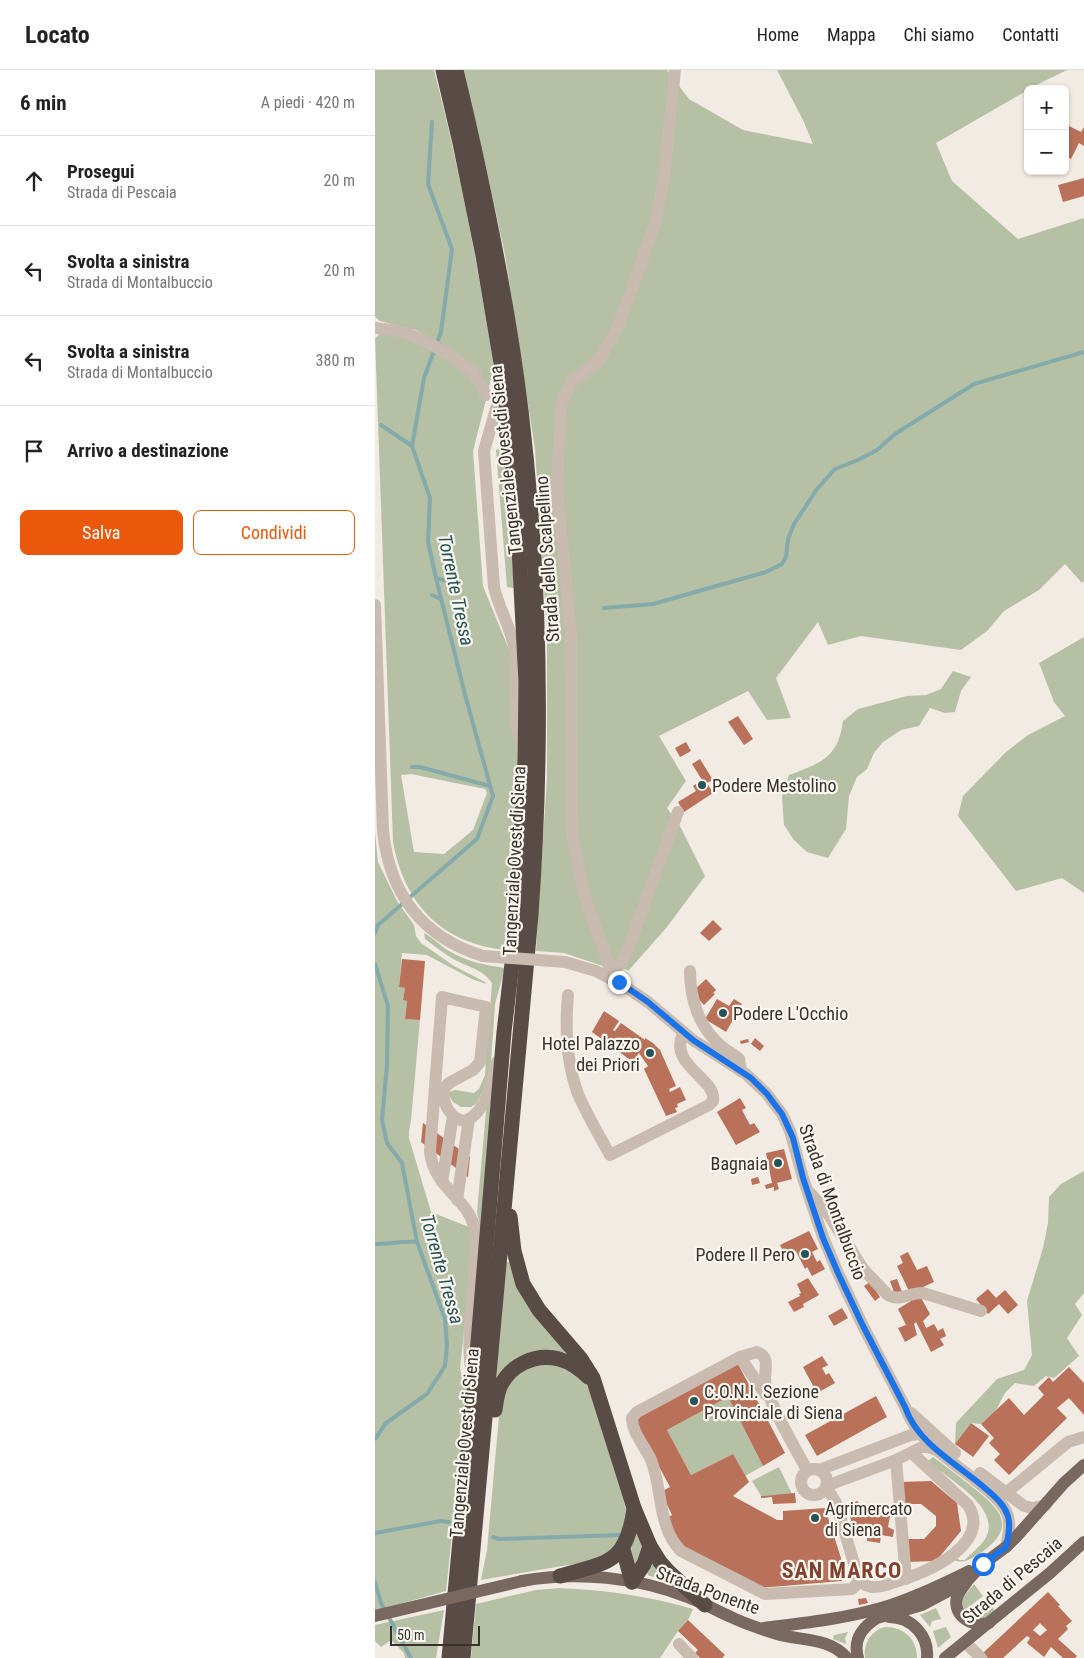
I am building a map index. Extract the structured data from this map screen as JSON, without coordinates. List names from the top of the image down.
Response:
{
  "streets": {
    "highway": ["Tangenziale Ovest di Siena"],
    "main road": ["Strada di Pescaia", "Strada Ponente"],
    "street": ["Strada dello Scalpellino", "Strada di Montalbuccio"]
  },
  "crossings": [
    ["Strada dello Scalpellino", "Strada di Montalbuccio"],
    ["Strada di Montalbuccio", "Strada di Pescaia"],
    ["Strada di Pescaia", "Strada Ponente"]
  ],
  "districts": ["SAN MARCO"],
  "water": ["Torrente Tressa"],
  "places": [
    "Podere Mestolino",
    "Podere L'Occhio",
    "Hotel Palazzo dei Priori",
    "Bagnaia",
    "Podere Il Pero",
    "C.O.N.I. Sezione Provinciale di Siena",
    "Agrimercato di Siena"
  ],
  "scale_bar": "50 m",
  "page": {
    "header": "Locato",
    "nav": [
      "Home",
      "Mappa",
      "Chi siamo",
      "Contatti"
    ],
    "heading": ["6 min", "A piedi · 420 m"],
    "map_buttons": ["+", "−"],
    "list": [
      ["Prosegui", "Strada di Pescaia", "20 m"],
      ["Svolta a sinistra", "Strada di Montalbuccio", "20 m"],
      ["Svolta a sinistra", "Strada di Montalbuccio", "380 m"],
      "Arrivo a destinazione"
    ],
    "buttons": ["Salva", "Condividi"],
    "scale": "50 m"
  }
}
